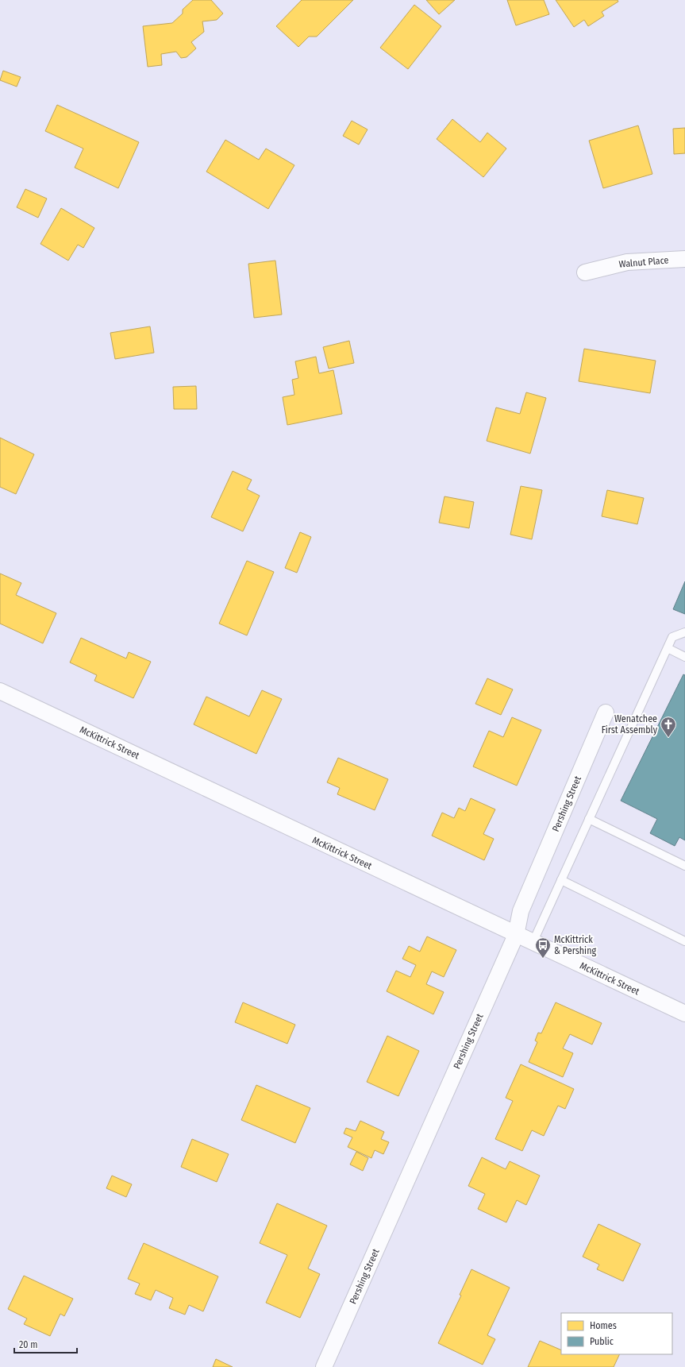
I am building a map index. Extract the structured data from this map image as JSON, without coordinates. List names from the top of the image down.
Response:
{
  "streets": {
    "street": ["Walnut Place", "McKittrick Street", "Pershing Street"]
  },
  "crossings": [
    ["McKittrick Street", "Pershing Street"]
  ],
  "places": {
    "church": ["Wenatchee First Assembly"],
    "bus stop": ["McKittrick & Pershing"]
  },
  "legend": ["Homes", "Public"],
  "scale_bar": "20 m"
}
